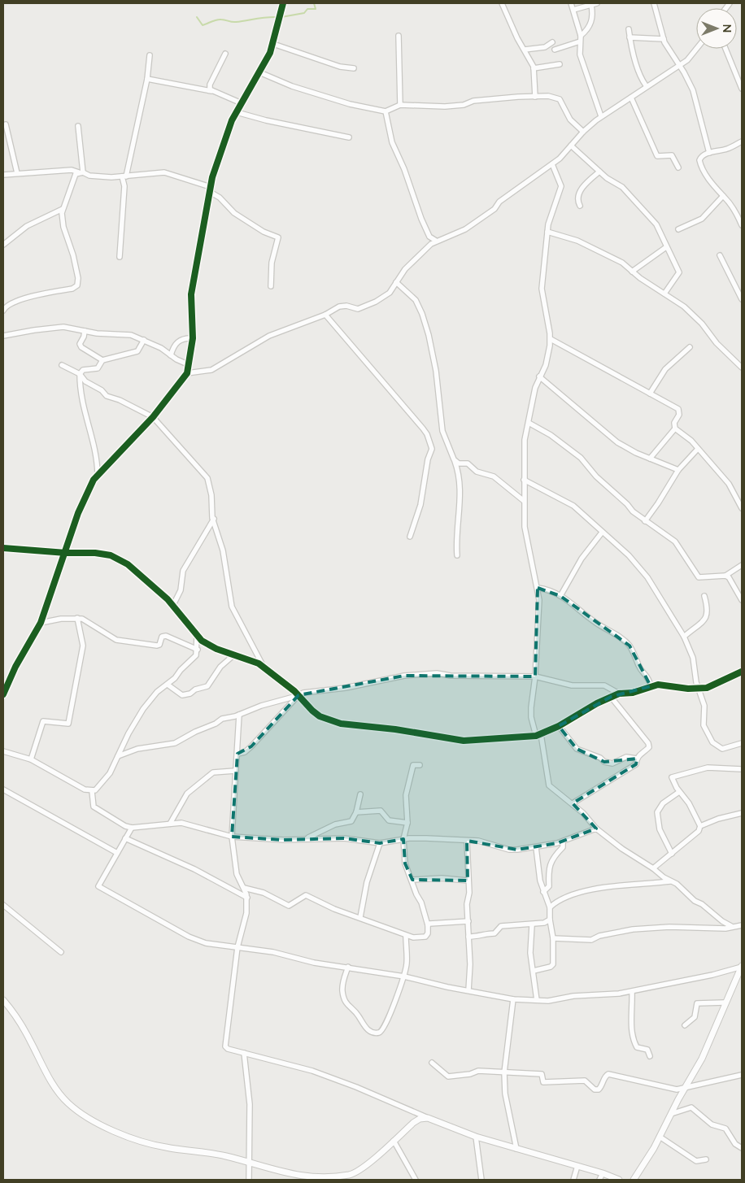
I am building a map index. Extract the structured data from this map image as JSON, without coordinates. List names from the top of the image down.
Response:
{
  "north": "right"
}
